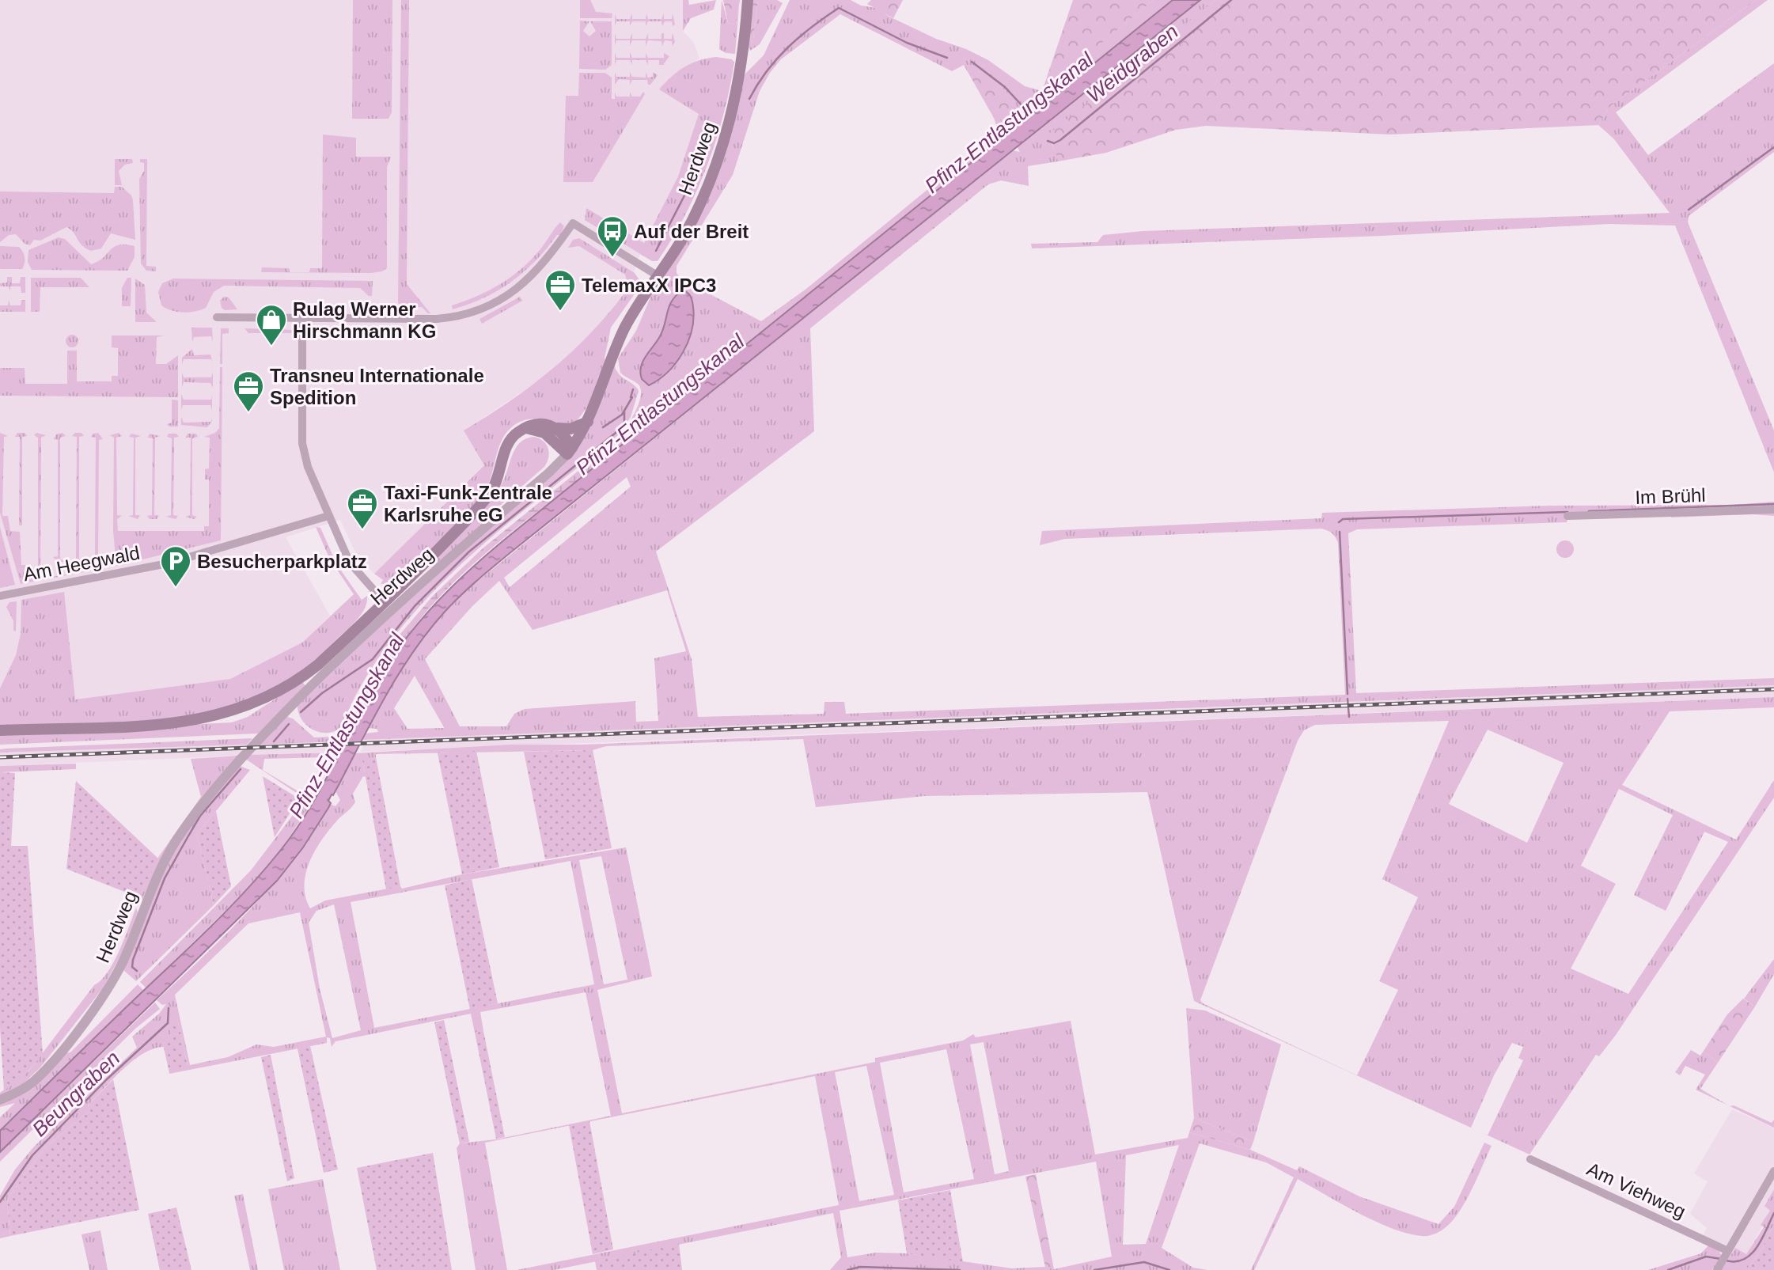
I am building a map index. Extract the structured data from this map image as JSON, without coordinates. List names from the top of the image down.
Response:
{
  "streets": {
    "main road": ["Herdweg"],
    "street": ["Im Brühl", "Am Heegwald", "Am Viehweg"]
  },
  "water": ["Weidgraben", "Pfinz-Entlastungskanal", "Beungraben"],
  "places": {
    "bus stop": ["Auf der Breit"],
    "office": ["TelemaxX IPC3", "Transneu Internationale Spedition", "Taxi-Funk-Zentrale Karlsruhe eG"],
    "shop": ["Rulag Werner Hirschmann KG"],
    "parking": ["Besucherparkplatz"]
  }
}
